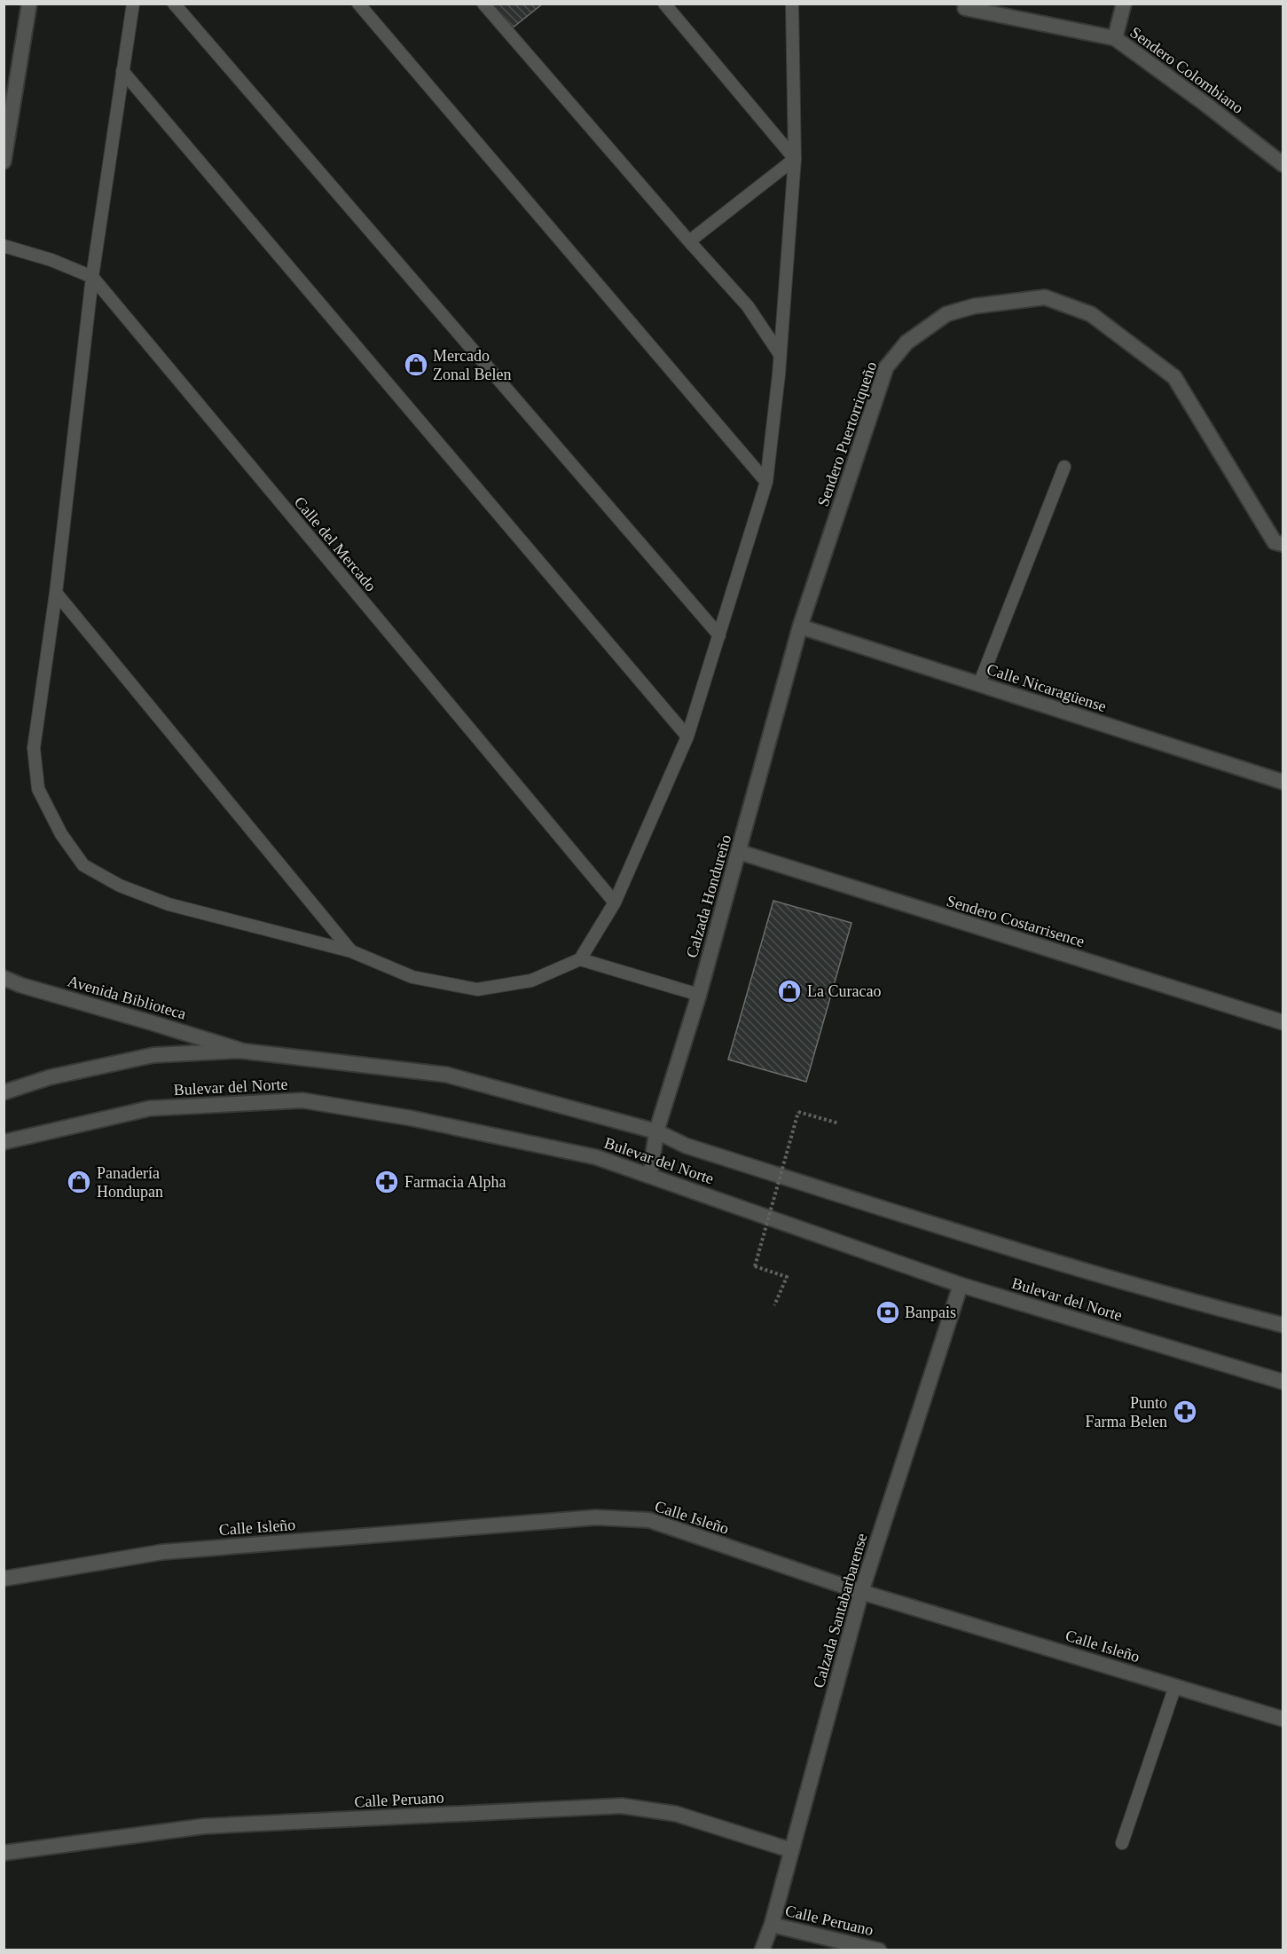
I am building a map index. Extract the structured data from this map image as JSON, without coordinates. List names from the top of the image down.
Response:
{
  "streets": {
    "street": [
      "Sendero Colombiano",
      "Sendero Puertorriqueño",
      "Calle Nicaragüense",
      "Calzada Hondureño",
      "Sendero Costarrisence",
      "Avenida Biblioteca",
      "Bulevar del Norte",
      "Calle Isleño",
      "Calzada Santabarbarense",
      "Calle Peruano"
    ],
    "lane": ["Calle del Mercado"]
  },
  "crossings": [
    ["Sendero Puertorriqueño", "Calle Nicaragüense"],
    ["Sendero Puertorriqueño", "Calzada Hondureño"],
    ["Calle Nicaragüense", "Calzada Hondureño"],
    ["Calzada Hondureño", "Sendero Costarrisence"],
    ["Calzada Hondureño", "Bulevar del Norte"],
    ["Avenida Biblioteca", "Bulevar del Norte"],
    ["Bulevar del Norte", "Calzada Santabarbarense"],
    ["Calle Isleño", "Calzada Santabarbarense"],
    ["Calzada Santabarbarense", "Calle Peruano"]
  ],
  "places": {
    "shop": ["Mercado Zonal Belen", "La Curacao", "Panadería Hondupan"],
    "pharmacy": ["Farmacia Alpha", "Punto Farma Belen"],
    "bank": ["Banpais"]
  }
}
